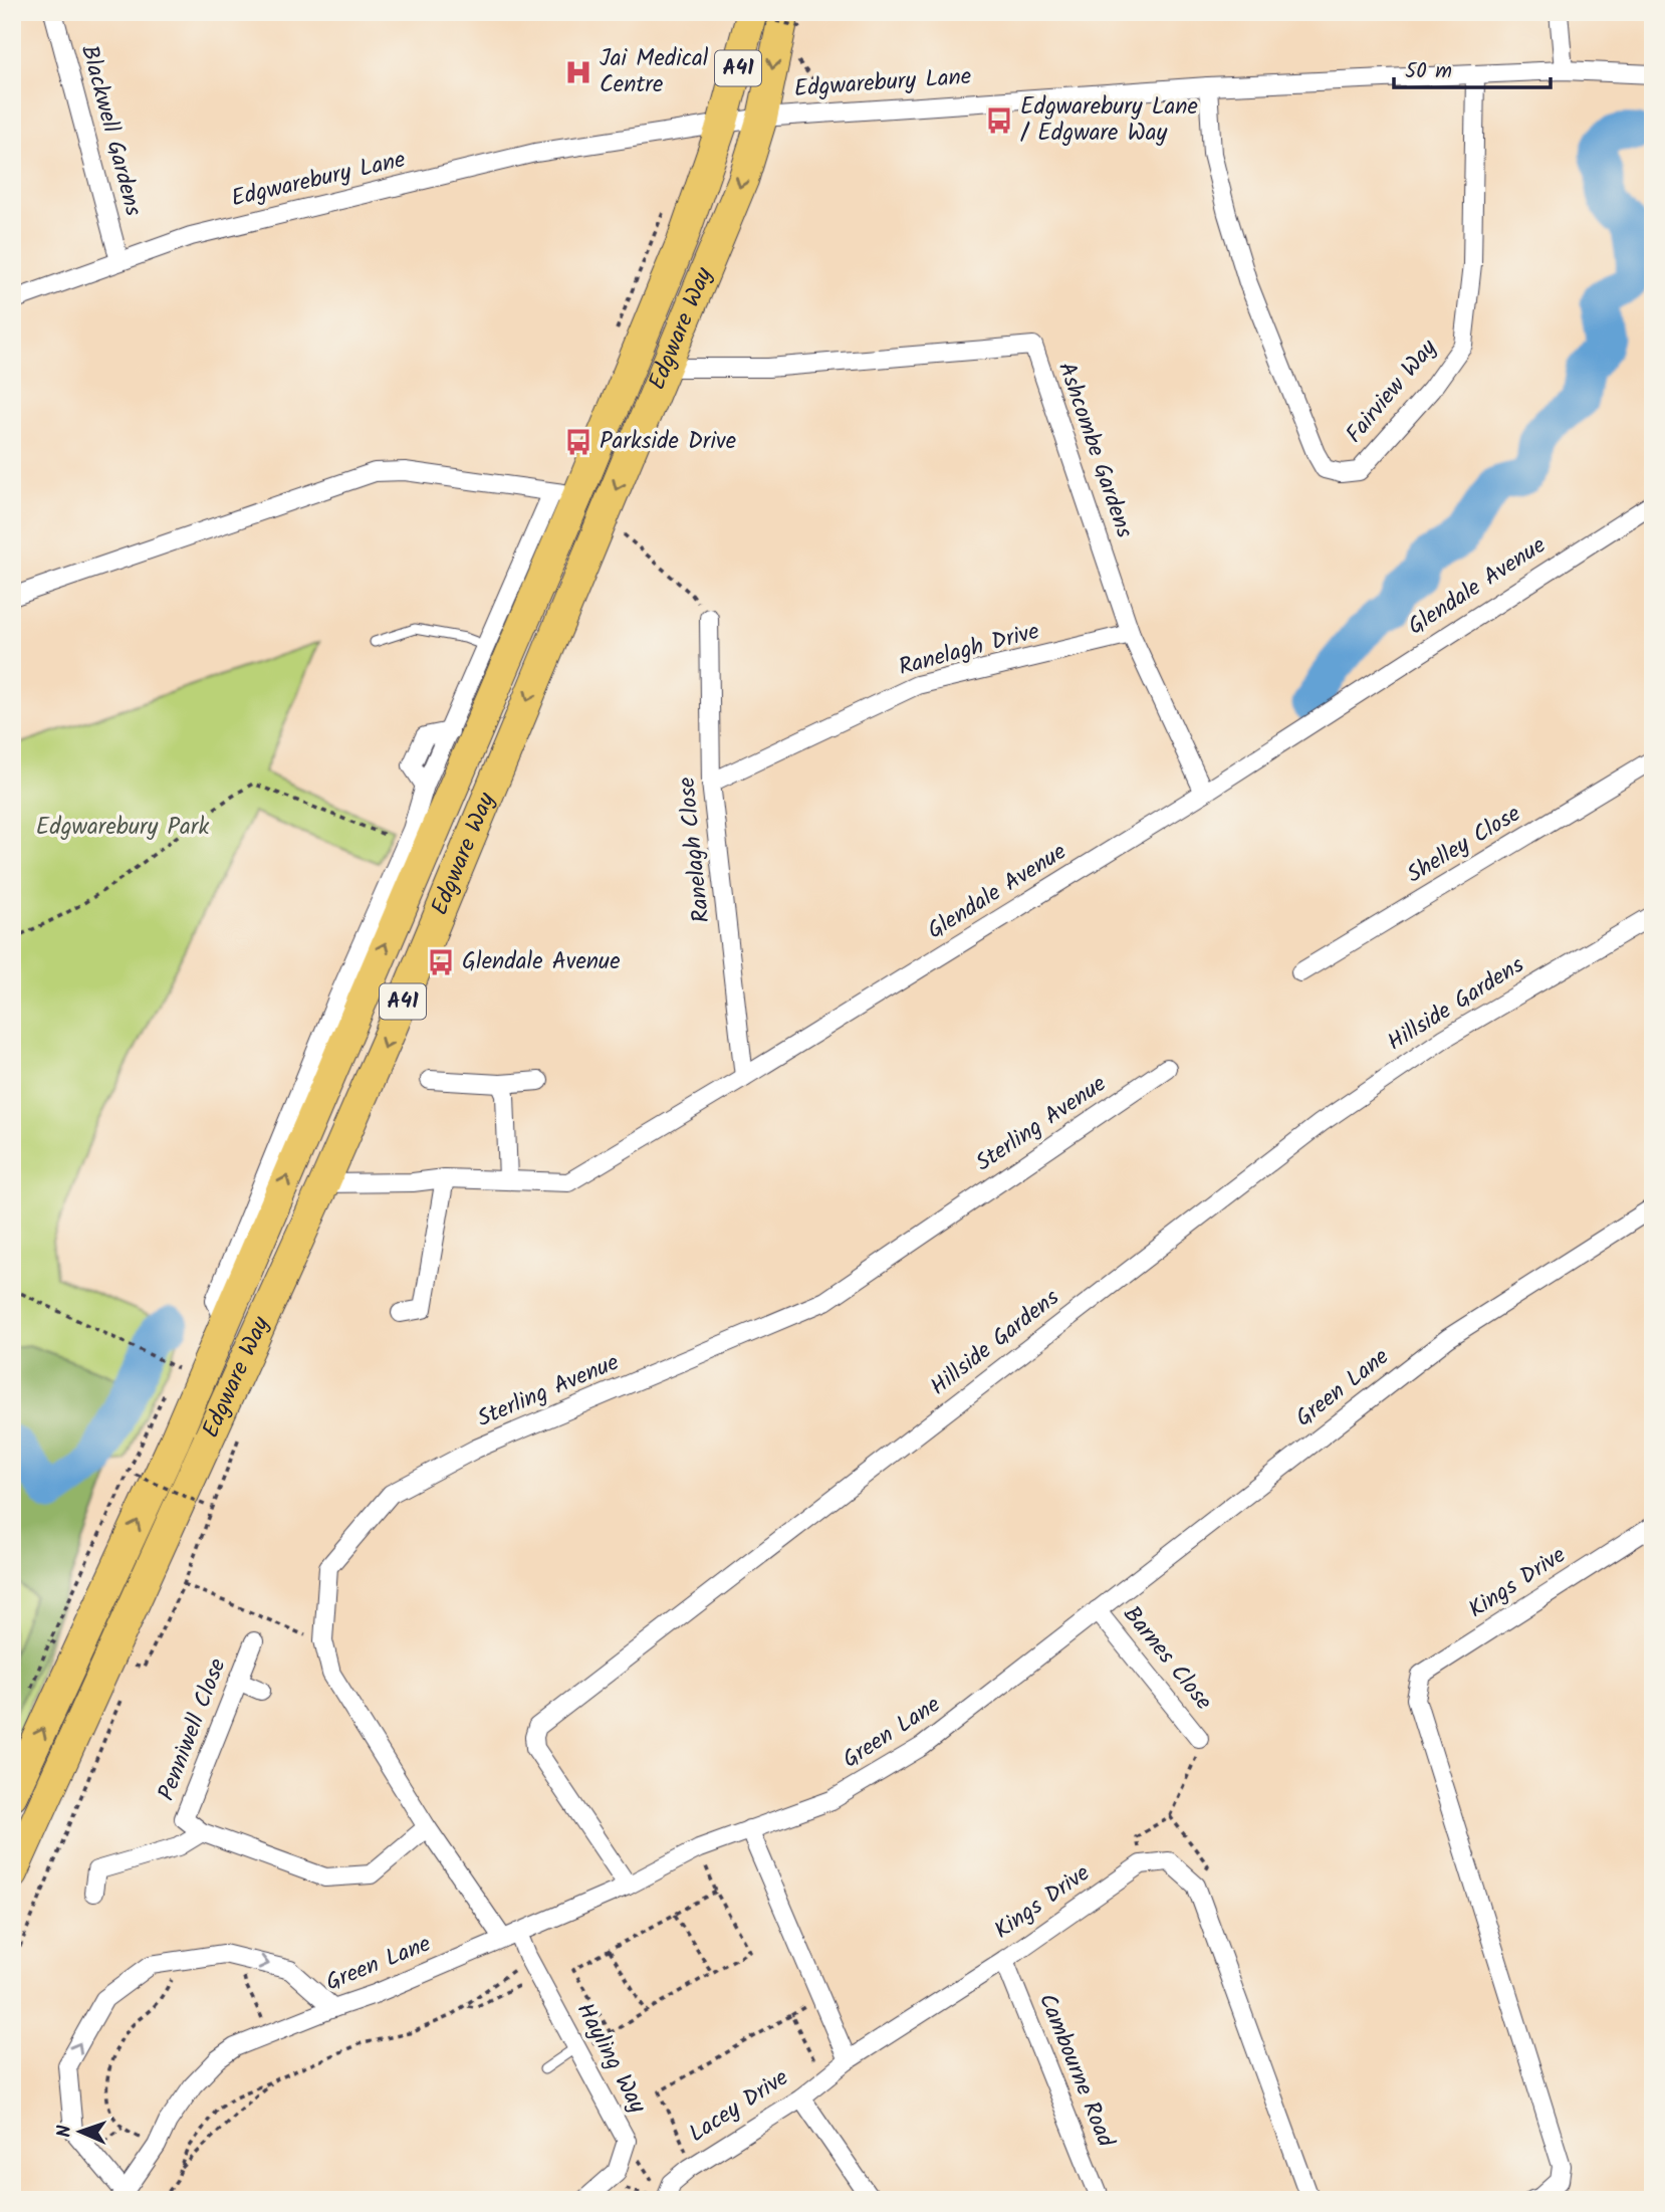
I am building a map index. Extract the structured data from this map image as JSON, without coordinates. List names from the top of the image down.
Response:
{
  "streets": {
    "highway": ["A41", "Edgware Way"],
    "street": [
      "Edgwarebury Lane",
      "Blackwell Gardens",
      "Fairview Way",
      "Ashcombe Gardens",
      "Glendale Avenue",
      "Ranelagh Drive",
      "Shelley Close",
      "Ranelagh Close",
      "Hillside Gardens",
      "Sterling Avenue",
      "Green Lane",
      "Kings Drive",
      "Barnes Close",
      "Penniwell Close",
      "Hayling Way",
      "Cambourne Road",
      "Lacey Drive"
    ]
  },
  "crossings": [
    ["Edgwarebury Lane", "Blackwell Gardens"],
    ["Edgwarebury Lane", "Edgware Way"],
    ["Edgwarebury Lane", "Fairview Way"],
    ["Edgware Way", "Ashcombe Gardens"],
    ["Edgware Way", "Glendale Avenue"],
    ["Ashcombe Gardens", "Glendale Avenue"],
    ["Ashcombe Gardens", "Ranelagh Drive"],
    ["Glendale Avenue", "Ranelagh Close"],
    ["Ranelagh Drive", "Ranelagh Close"],
    ["Hillside Gardens", "Green Lane"],
    ["Sterling Avenue", "Green Lane"],
    ["Sterling Avenue", "Hayling Way"],
    ["Green Lane", "Barnes Close"],
    ["Green Lane", "Hayling Way"],
    ["Kings Drive", "Cambourne Road"],
    ["Kings Drive", "Lacey Drive"]
  ],
  "parks": ["Edgwarebury Park"],
  "places": {
    "hospital": ["Jai Medical Centre"],
    "bus stop": ["Edgwarebury Lane / Edgware Way", "Parkside Drive", "Glendale Avenue"]
  },
  "scale_bar": "50 m",
  "north": "left"
}
